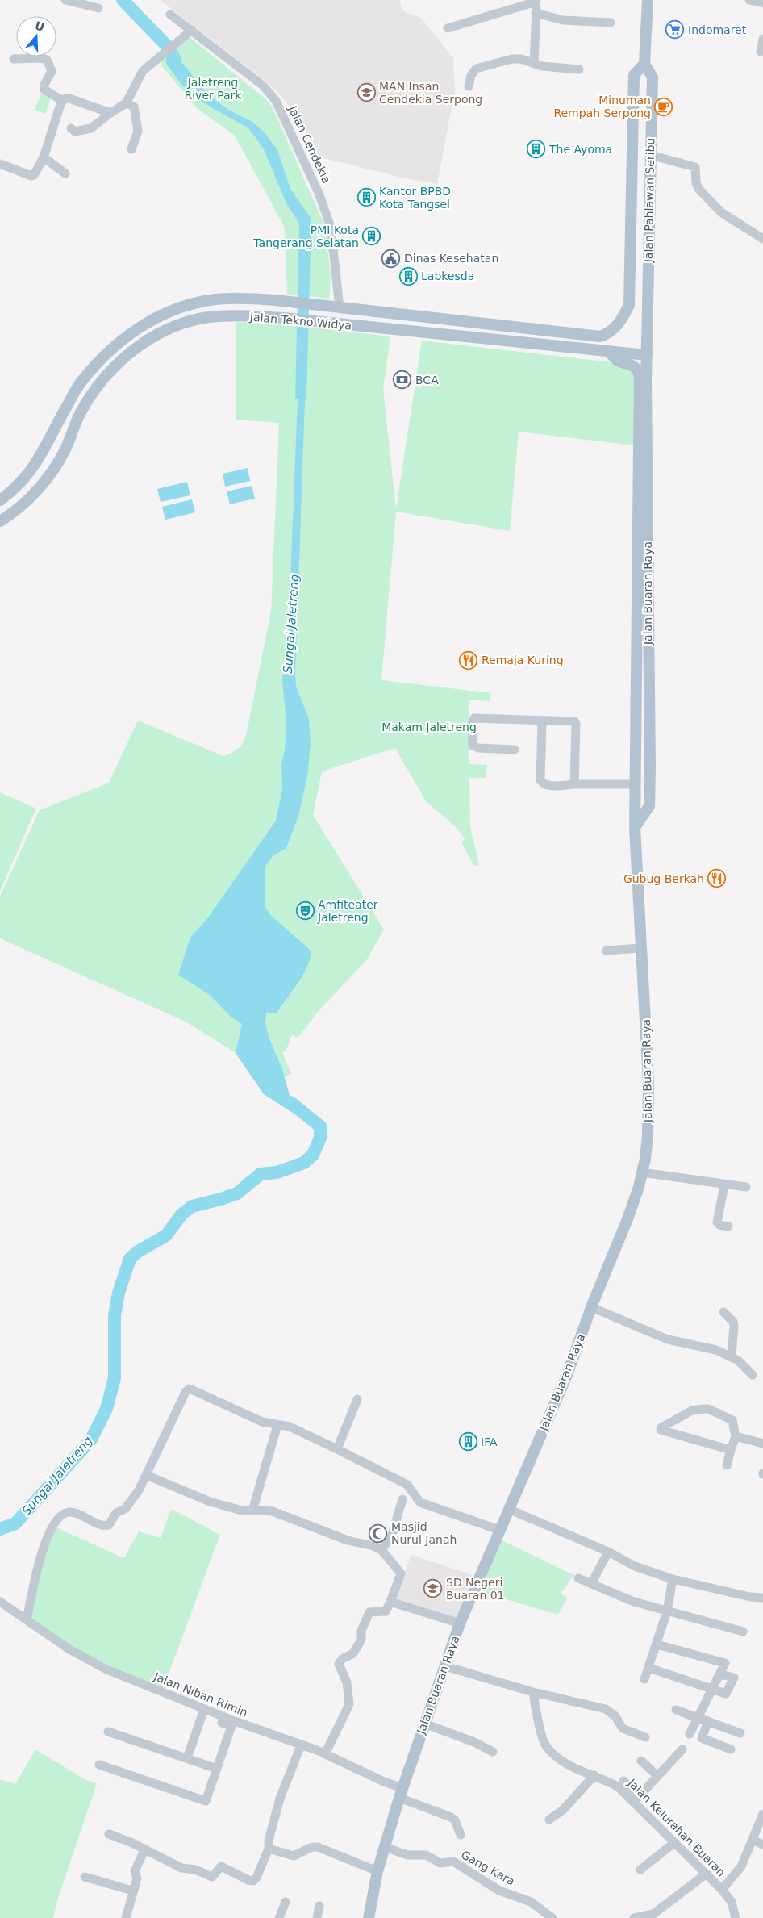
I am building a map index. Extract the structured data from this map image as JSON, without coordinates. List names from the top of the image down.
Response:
{
  "streets": {
    "main road": ["Jalan Pahlawan Seribu", "Jalan Tekno Widya", "Jalan Buaran Raya"],
    "street": [
      "Jalan Cendekia",
      "Jalan Niban Rimin",
      "Jalan Kelurahan Buaran",
      "Gang Kara"
    ]
  },
  "crossings": [
    ["Jalan Cendekia", "Jalan Tekno Widya"],
    ["Jalan Pahlawan Seribu", "Jalan Tekno Widya"],
    ["Jalan Pahlawan Seribu", "Jalan Buaran Raya"],
    ["Jalan Tekno Widya", "Jalan Buaran Raya"],
    ["Jalan Buaran Raya", "Jalan Niban Rimin"],
    ["Jalan Buaran Raya", "Gang Kara"]
  ],
  "water": ["Sungai Jaletreng"],
  "parks": ["Jaletreng River Park", "Makam Jaletreng"],
  "places": {
    "supermarket": ["Indomaret"],
    "school or university": ["MAN Insan Cendekia Serpong", "SD Negeri Buaran 01"],
    "cafe": ["Minuman Rempah Serpong"],
    "building": [
      "The Ayoma",
      "Kantor BPBD Kota Tangsel",
      "PMI Kota Tangerang Selatan",
      "Labkesda",
      "IFA"
    ],
    "public building": ["Dinas Kesehatan"],
    "bank": ["BCA"],
    "restaurant": ["Remaja Kuring", "Gubug Berkah"],
    "theatre": ["Amfiteater Jaletreng"],
    "mosque": ["Masjid Nurul Janah"]
  },
  "north": "top"
}
